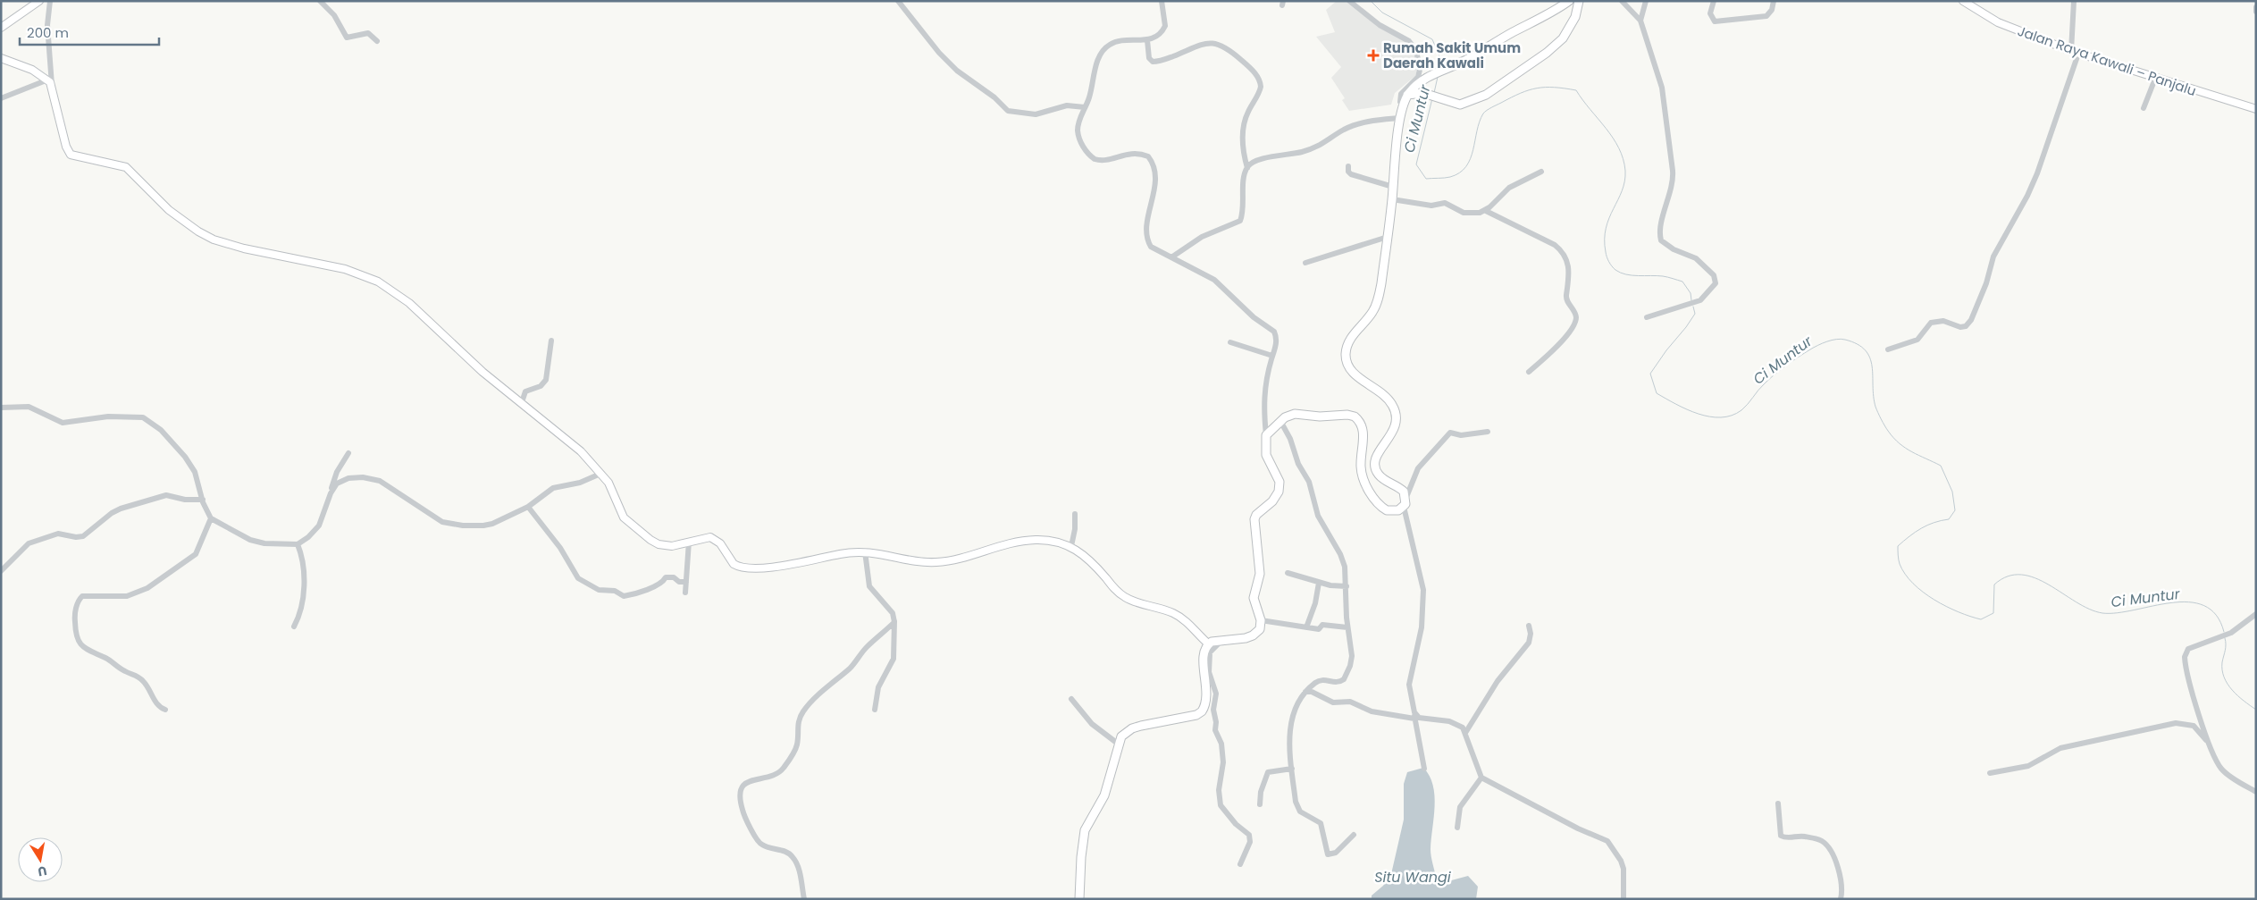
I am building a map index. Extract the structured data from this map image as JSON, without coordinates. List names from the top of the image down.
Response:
{
  "streets": {
    "main road": ["Jalan Raya Kawali – Panjalu"]
  },
  "water": ["Ci Muntur", "Situ Wangi"],
  "places": {
    "health": ["Rumah Sakit Umum Daerah Kawali"]
  },
  "scale_bar": "200 m",
  "north": "bottom"
}
